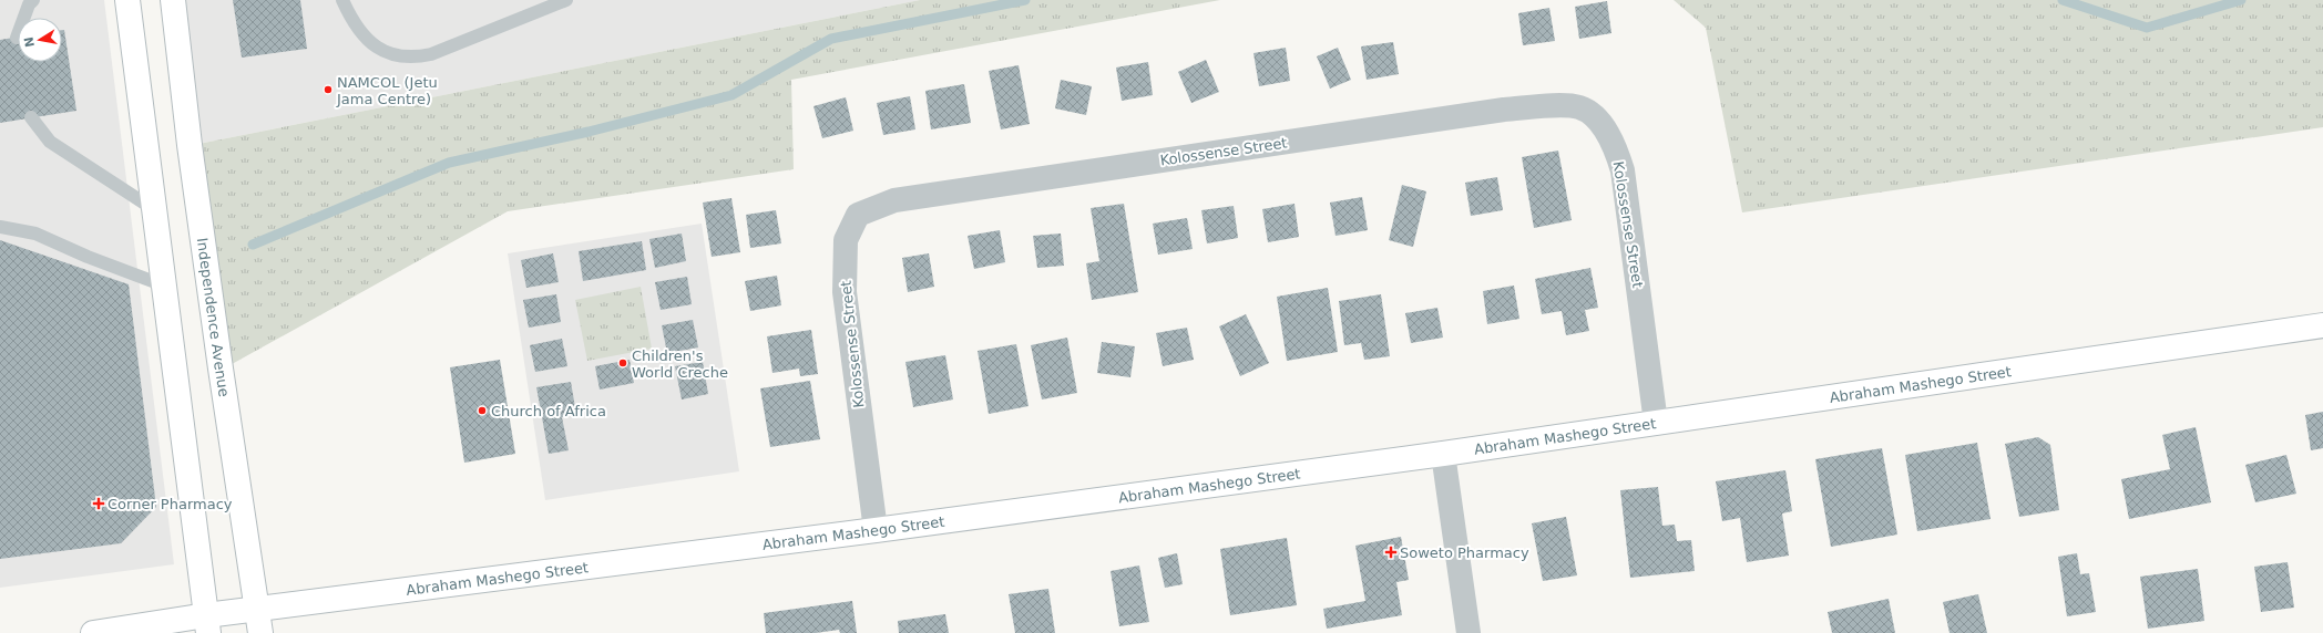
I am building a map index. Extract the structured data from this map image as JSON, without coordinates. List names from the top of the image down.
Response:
{
  "streets": {
    "main road": ["Independence Avenue", "Abraham Mashego Street"],
    "street": ["Kolossense Street"]
  },
  "crossings": [
    ["Kolossense Street", "Abraham Mashego Street"],
    ["Independence Avenue", "Abraham Mashego Street"]
  ],
  "places": {
    "other": ["NAMCOL (Jetu Jama Centre)", "Children's World Creche", "Church of Africa"],
    "health": ["Corner Pharmacy", "Soweto Pharmacy"]
  },
  "north": "left"
}
